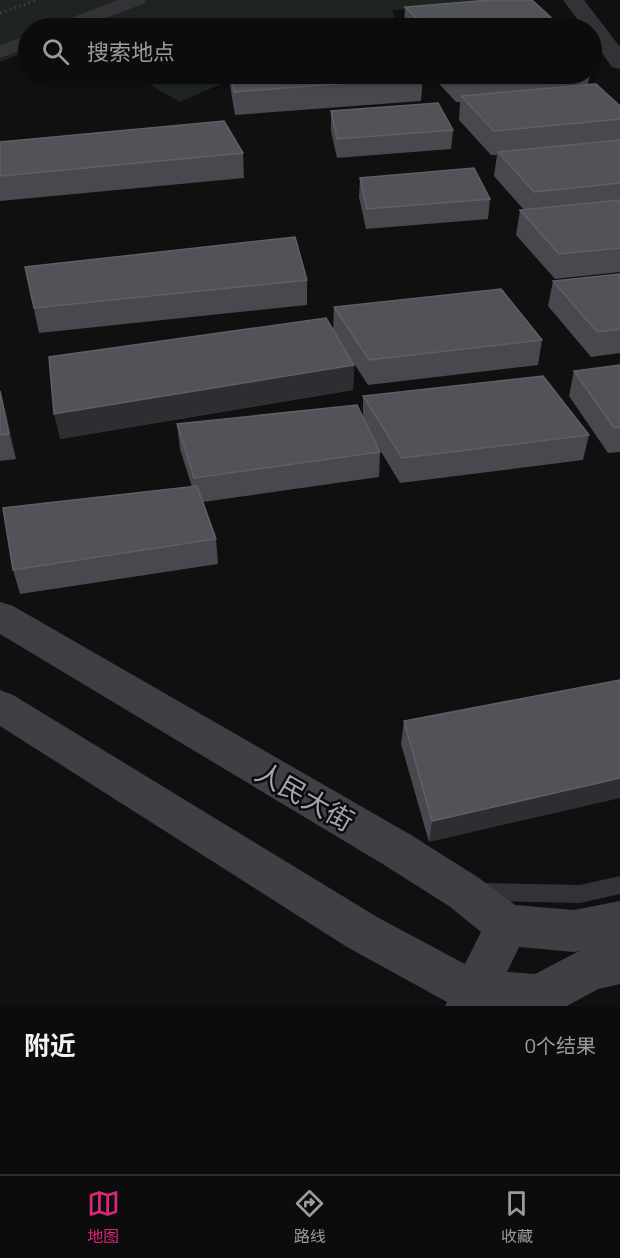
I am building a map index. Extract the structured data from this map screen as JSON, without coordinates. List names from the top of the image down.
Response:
{
  "streets": {
    "main road": ["人民大街"]
  },
  "page": {
    "search": "搜索地点",
    "heading": ["附近", "0个结果"],
    "nav": ["地图", "路线", "收藏"]
  }
}
